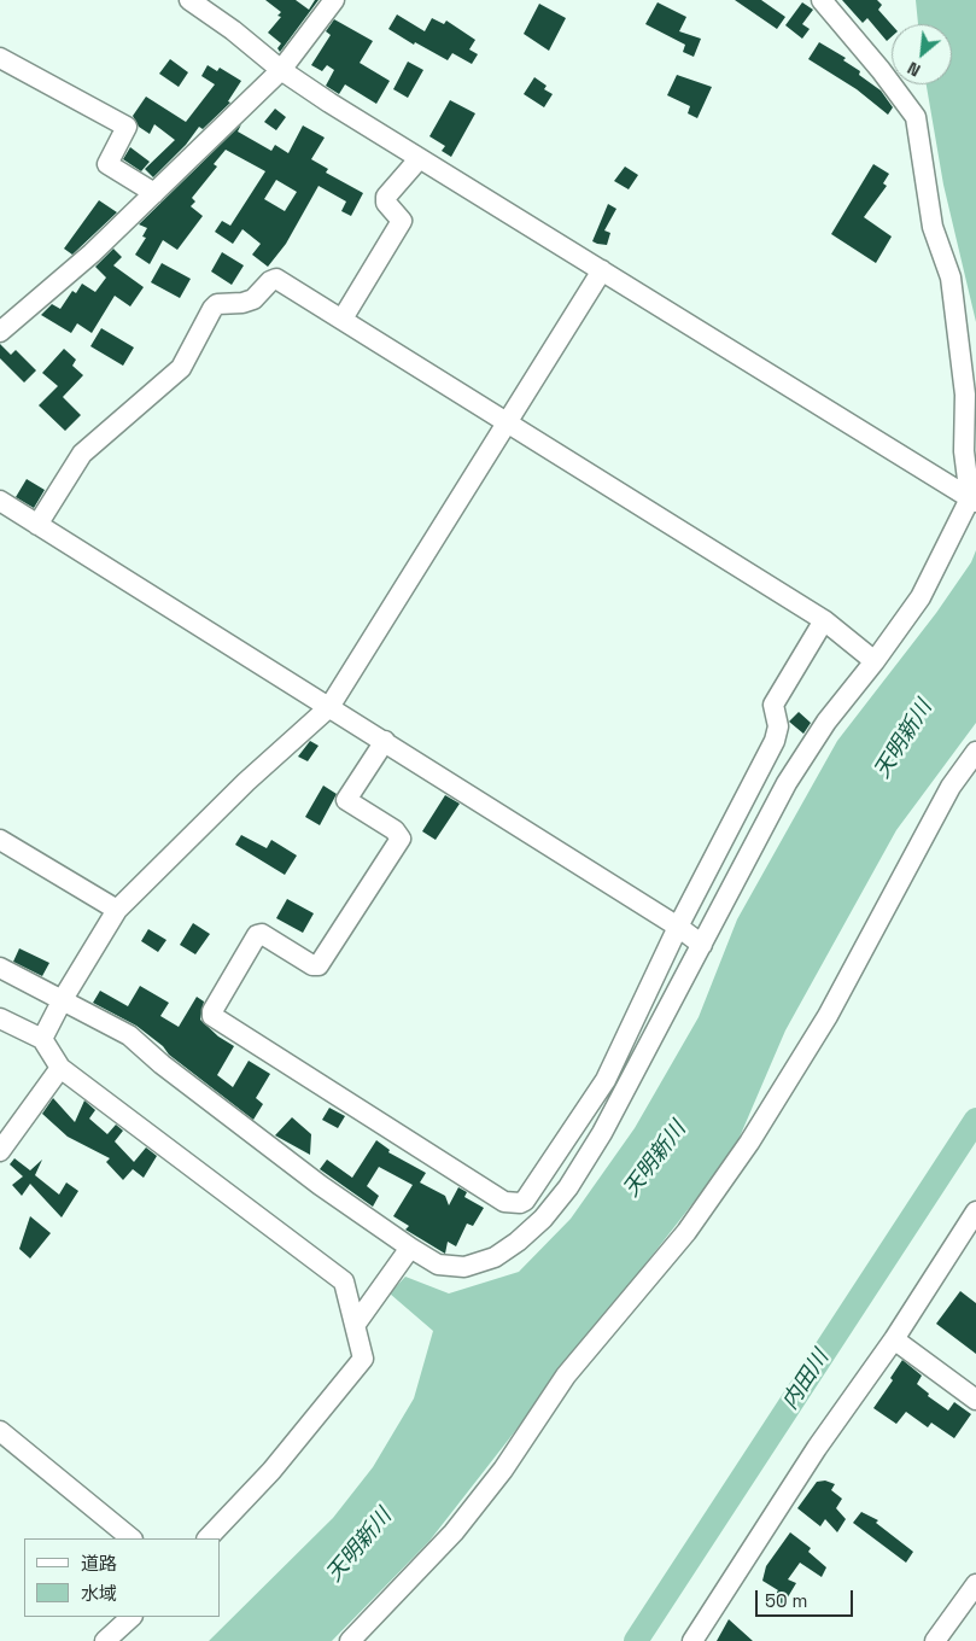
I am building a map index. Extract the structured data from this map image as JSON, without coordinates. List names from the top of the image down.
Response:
{
  "water": ["天明新川", "内田川"],
  "legend": ["道路", "水域"],
  "scale_bar": "50 m",
  "north": "bottom left"
}
